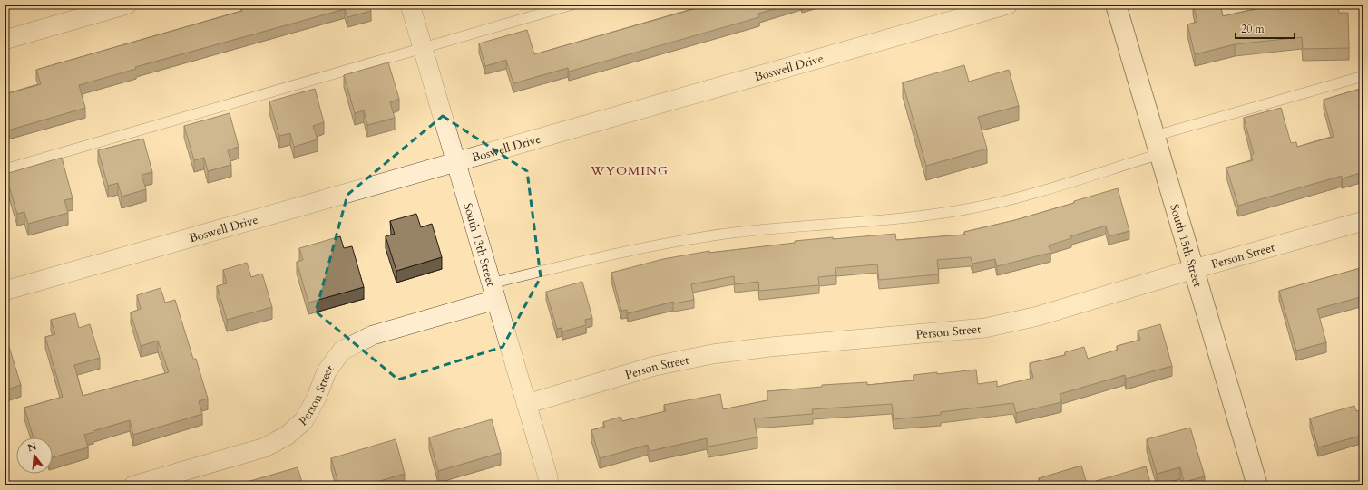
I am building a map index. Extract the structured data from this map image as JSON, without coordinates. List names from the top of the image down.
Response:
{
  "streets": {
    "main road": ["South 15th Street"],
    "street": ["Boswell Drive", "South 13th Street", "Person Street"]
  },
  "crossings": [
    ["Boswell Drive", "South 13th Street"],
    ["South 13th Street", "Person Street"],
    ["South 15th Street", "Person Street"]
  ],
  "districts": ["WYOMING"],
  "scale_bar": "20 m",
  "north": "top"
}
